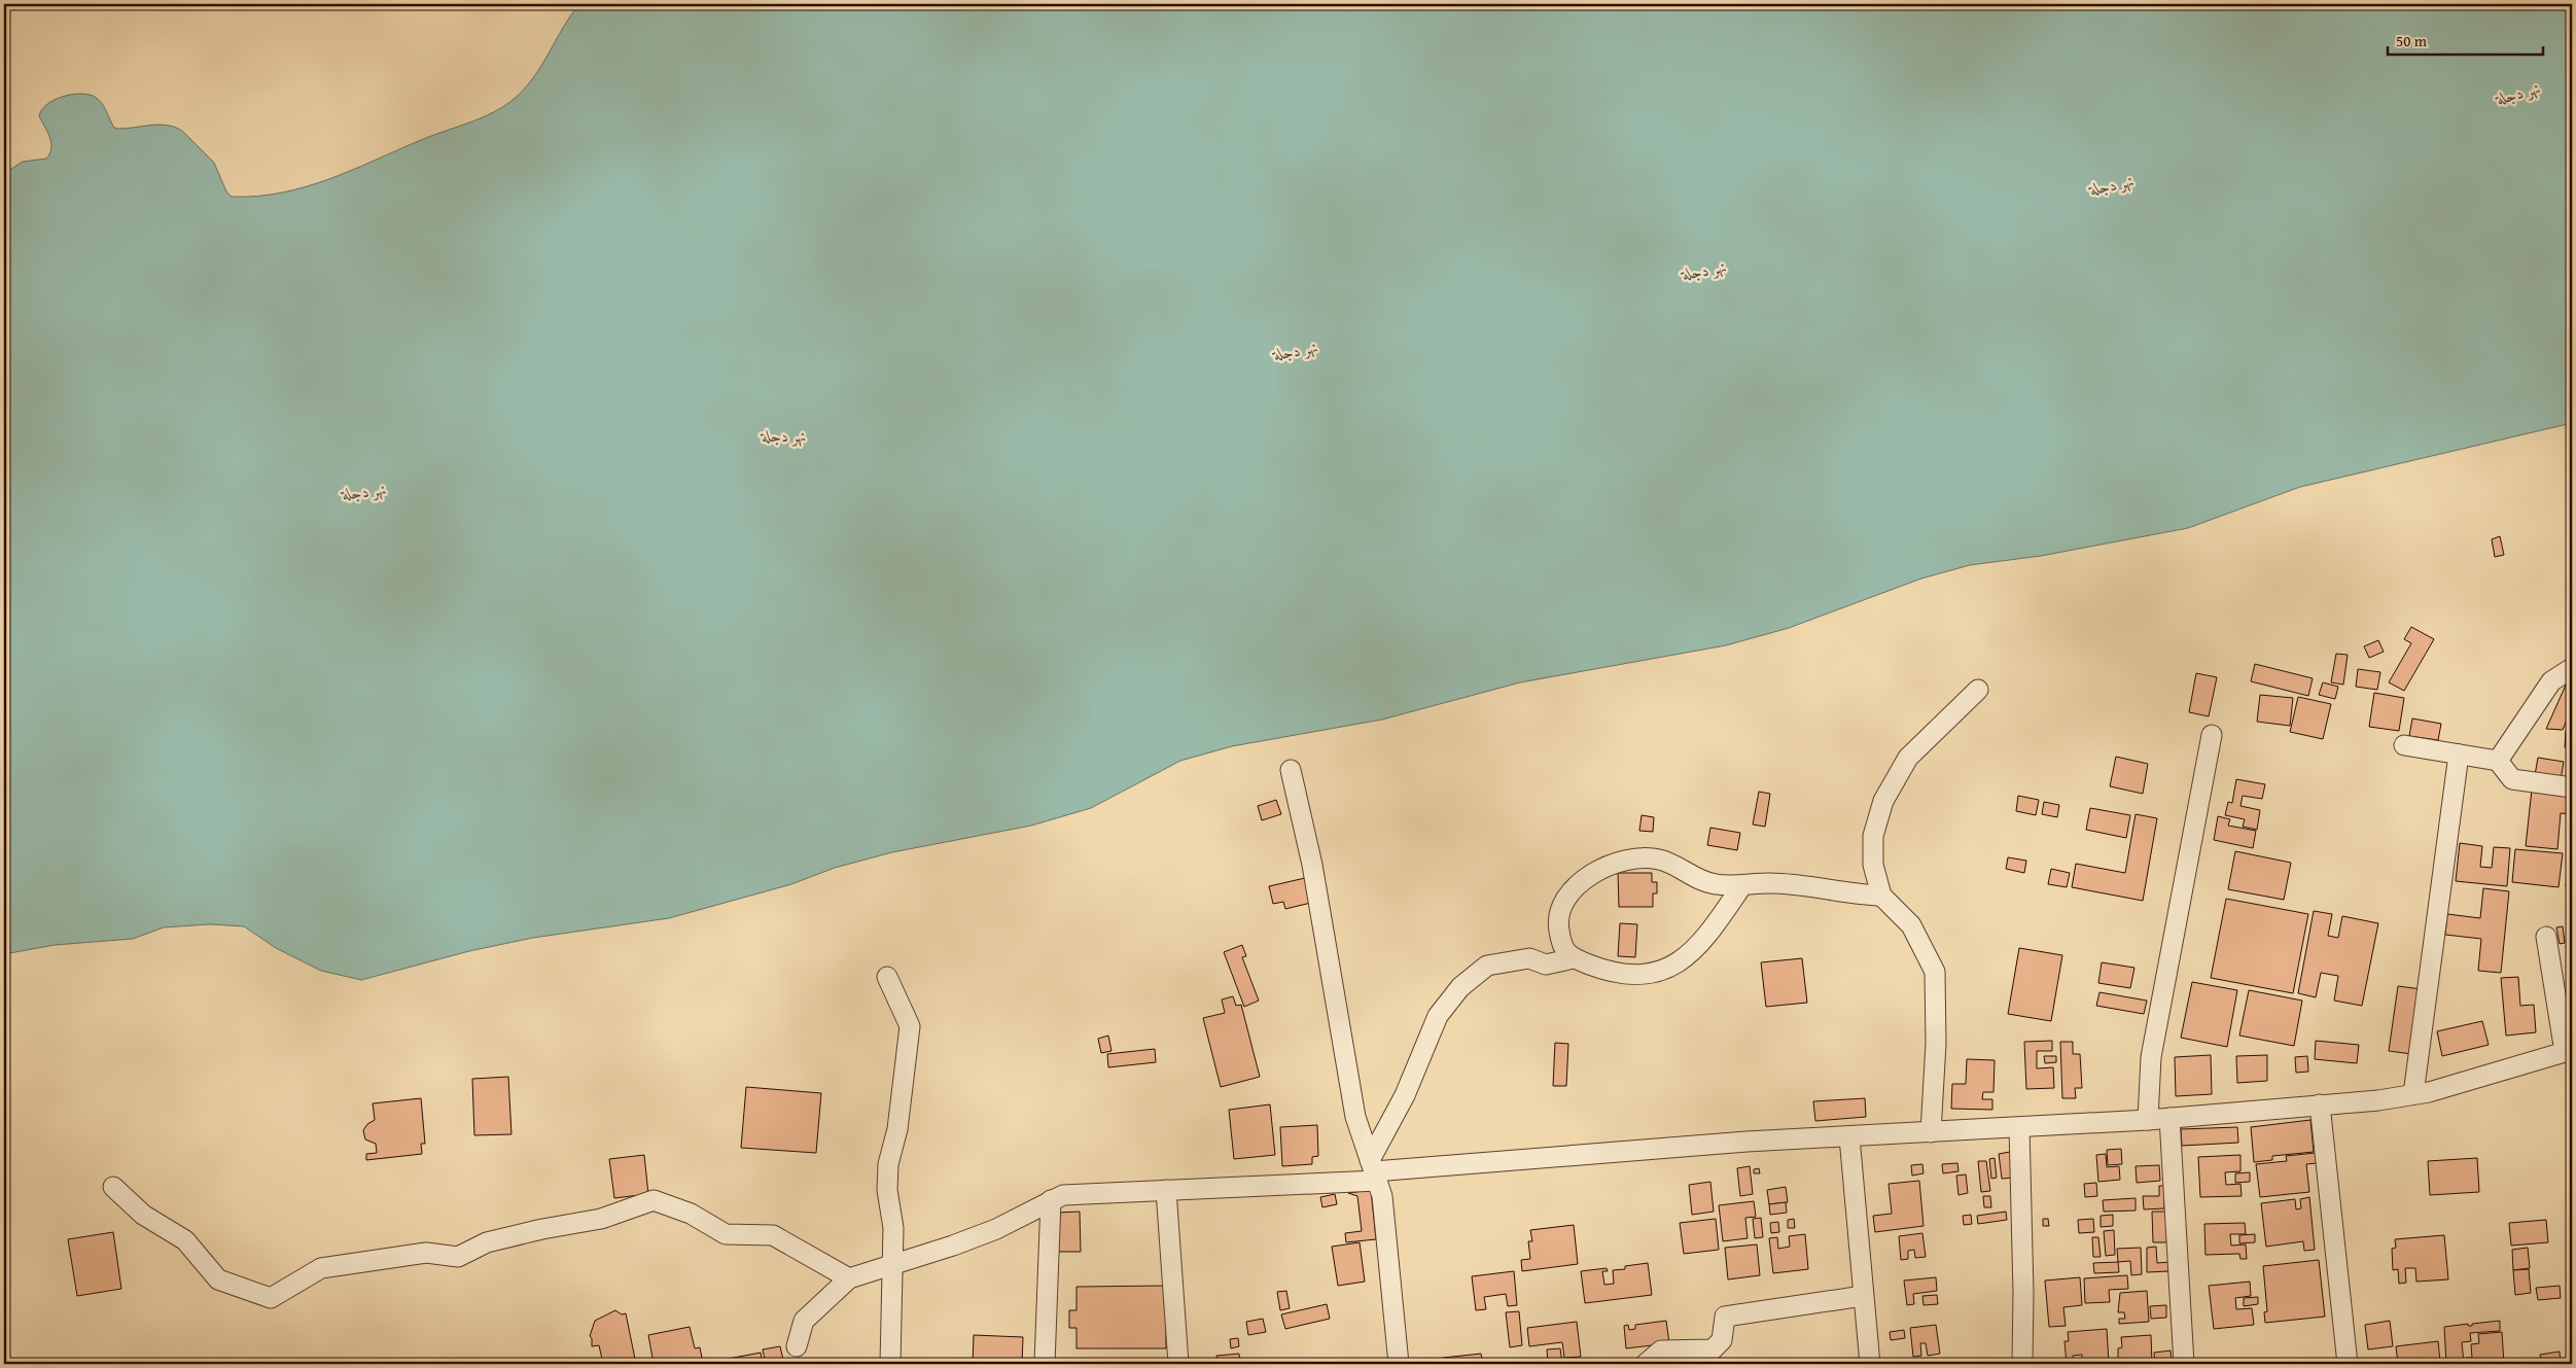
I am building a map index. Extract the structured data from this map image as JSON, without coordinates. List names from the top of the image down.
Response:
{
  "water": ["نهر دجلة"],
  "scale_bar": "50 m"
}
